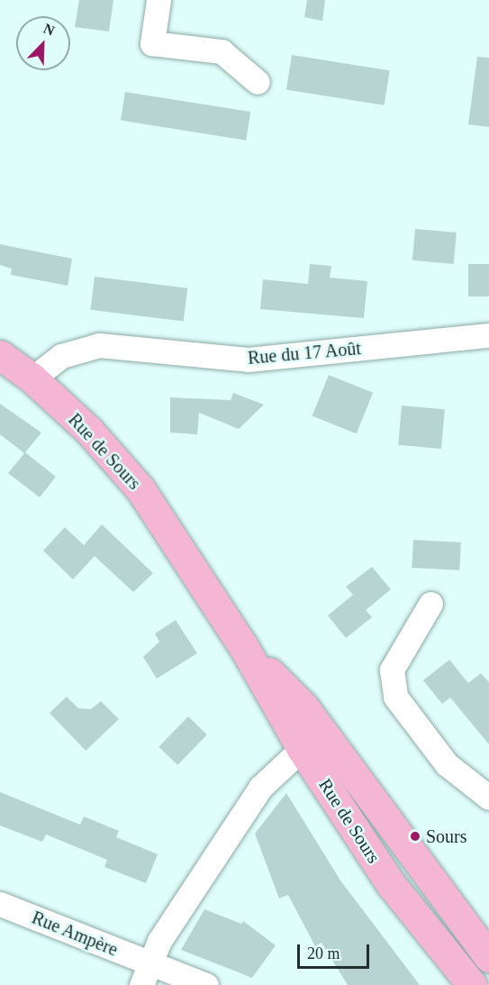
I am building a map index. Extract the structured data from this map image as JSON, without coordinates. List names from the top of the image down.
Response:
{
  "streets": {
    "main road": ["Rue de Sours"],
    "street": ["Rue du 17 Août", "Rue Ampère"]
  },
  "crossings": [
    ["Rue du 17 Août", "Rue de Sours"]
  ],
  "places": ["Sours"],
  "scale_bar": "20 m",
  "north": "top right"
}
